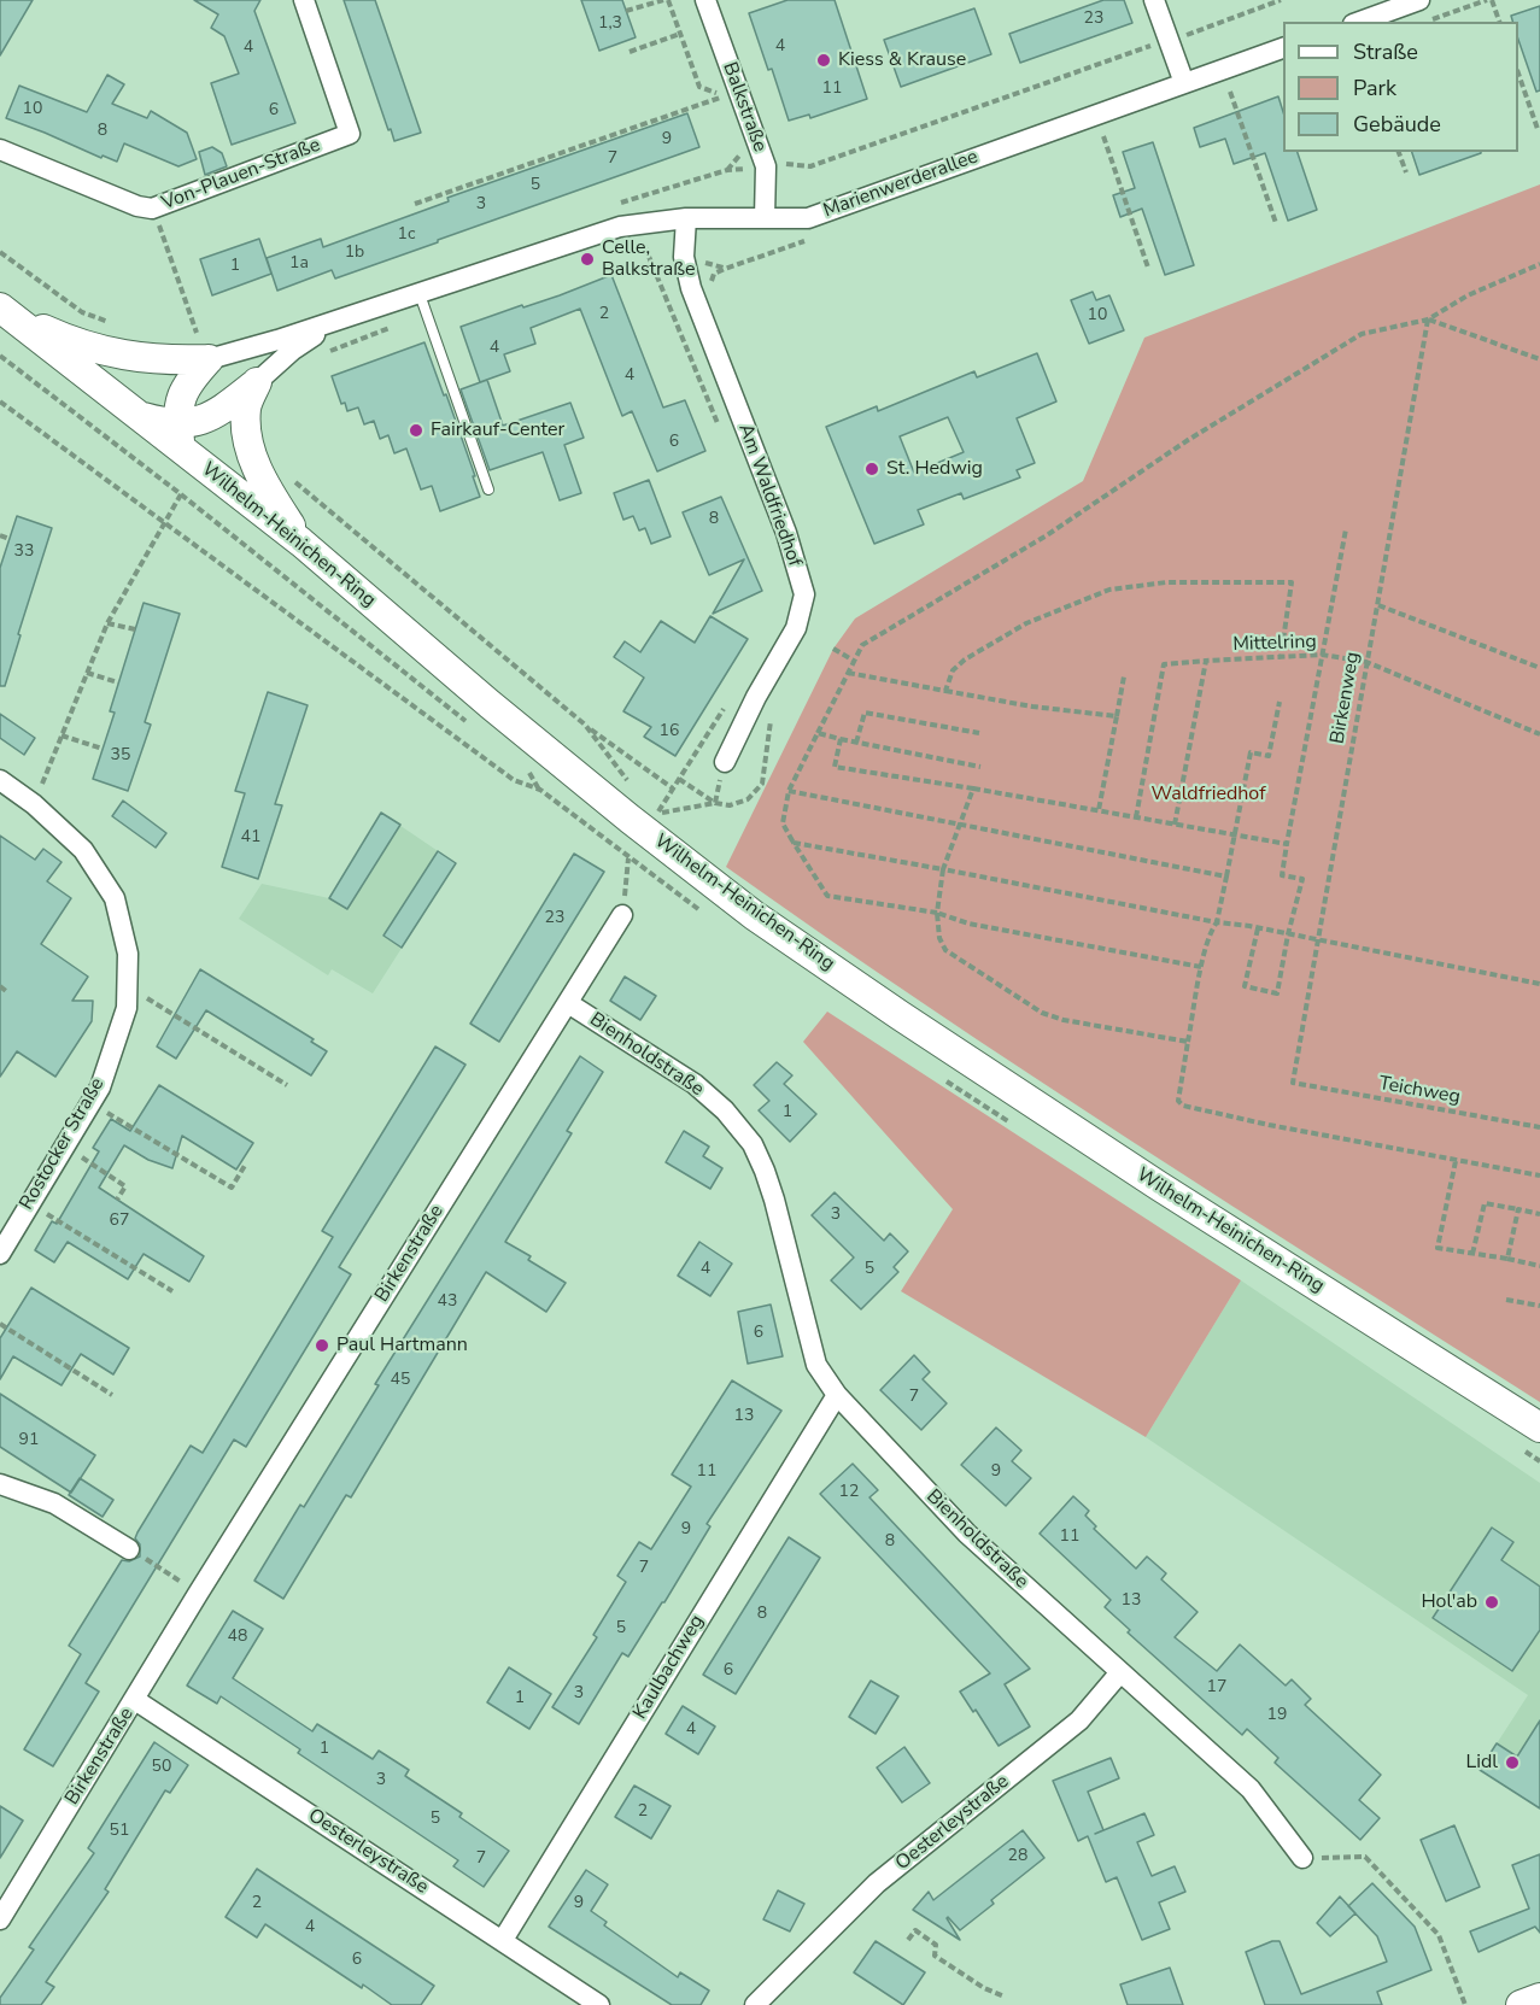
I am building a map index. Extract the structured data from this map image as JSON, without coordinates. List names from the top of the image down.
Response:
{
  "streets": {
    "main road": ["Wilhelm-Heinichen-Ring"],
    "street": [
      "Balkstraße",
      "Von-Plauen-Straße",
      "Marienwerderallee",
      "Am Waldfriedhof",
      "Bienholdstraße",
      "Rostocker Straße",
      "Birkenstraße",
      "Kaulbachweg",
      "Oesterleystraße"
    ],
    "path": ["Mittelring", "Birkenweg", "Teichweg"]
  },
  "crossings": [
    ["Balkstraße", "Marienwerderallee"],
    ["Marienwerderallee", "Am Waldfriedhof"],
    ["Mittelring", "Birkenweg"],
    ["Birkenweg", "Teichweg"],
    ["Bienholdstraße", "Birkenstraße"],
    ["Bienholdstraße", "Kaulbachweg"],
    ["Bienholdstraße", "Oesterleystraße"],
    ["Birkenstraße", "Oesterleystraße"],
    ["Kaulbachweg", "Oesterleystraße"]
  ],
  "parks": ["Waldfriedhof"],
  "places": [
    "Kiess & Krause",
    "Celle, Balkstraße",
    "Fairkauf-Center",
    "St. Hedwig",
    "Paul Hartmann",
    "Hol'ab",
    "Lidl"
  ],
  "house_numbers": [
    "23",
    "1,3",
    "4",
    "4",
    "11",
    "10",
    "6",
    "8",
    "9",
    "7",
    "5",
    "3",
    "1c",
    "1b",
    "1a",
    "1",
    "2",
    "10",
    "4",
    "4",
    "6",
    "8",
    "33",
    "16",
    "35",
    "41",
    "23",
    "1",
    "3",
    "67",
    "4",
    "5",
    "43",
    "6",
    "45",
    "7",
    "13",
    "91",
    "11",
    "9",
    "12",
    "9",
    "11",
    "8",
    "7",
    "13",
    "8",
    "5",
    "48",
    "6",
    "17",
    "3",
    "1",
    "19",
    "4",
    "1",
    "50",
    "3",
    "2",
    "5",
    "51",
    "28",
    "7",
    "2",
    "9",
    "4",
    "6"
  ],
  "legend": ["Straße", "Park", "Gebäude"]
}
